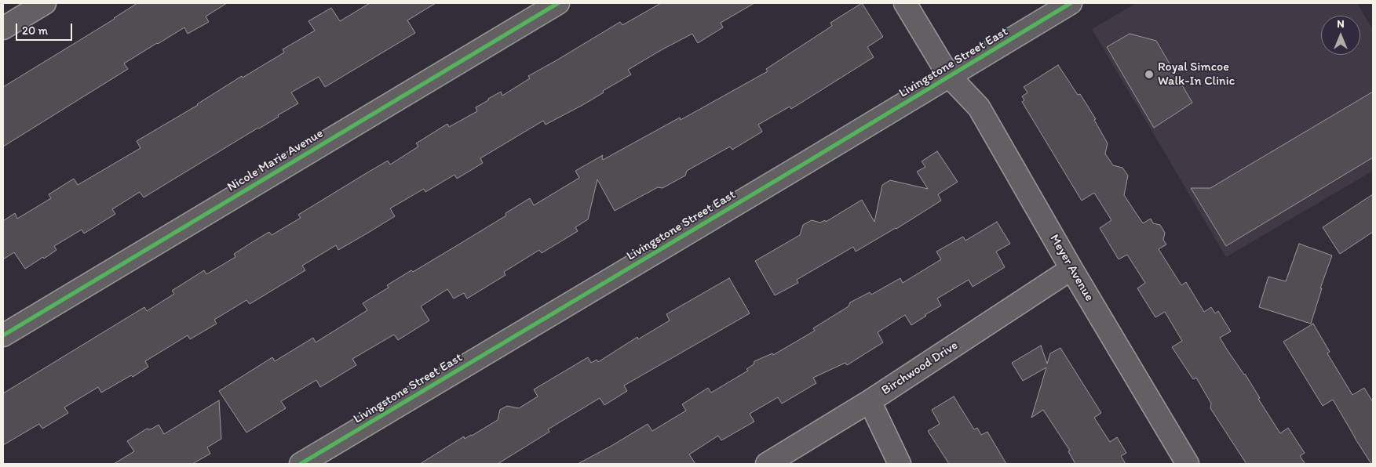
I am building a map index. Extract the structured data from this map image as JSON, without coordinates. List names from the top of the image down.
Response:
{
  "streets": {
    "street": [
      "Livingstone Street East",
      "Nicole Marie Avenue",
      "Meyer Avenue",
      "Birchwood Drive"
    ]
  },
  "crossings": [
    ["Livingstone Street East", "Meyer Avenue"],
    ["Meyer Avenue", "Birchwood Drive"]
  ],
  "places": ["Royal Simcoe Walk-In Clinic"],
  "scale_bar": "20 m",
  "north": "top"
}
